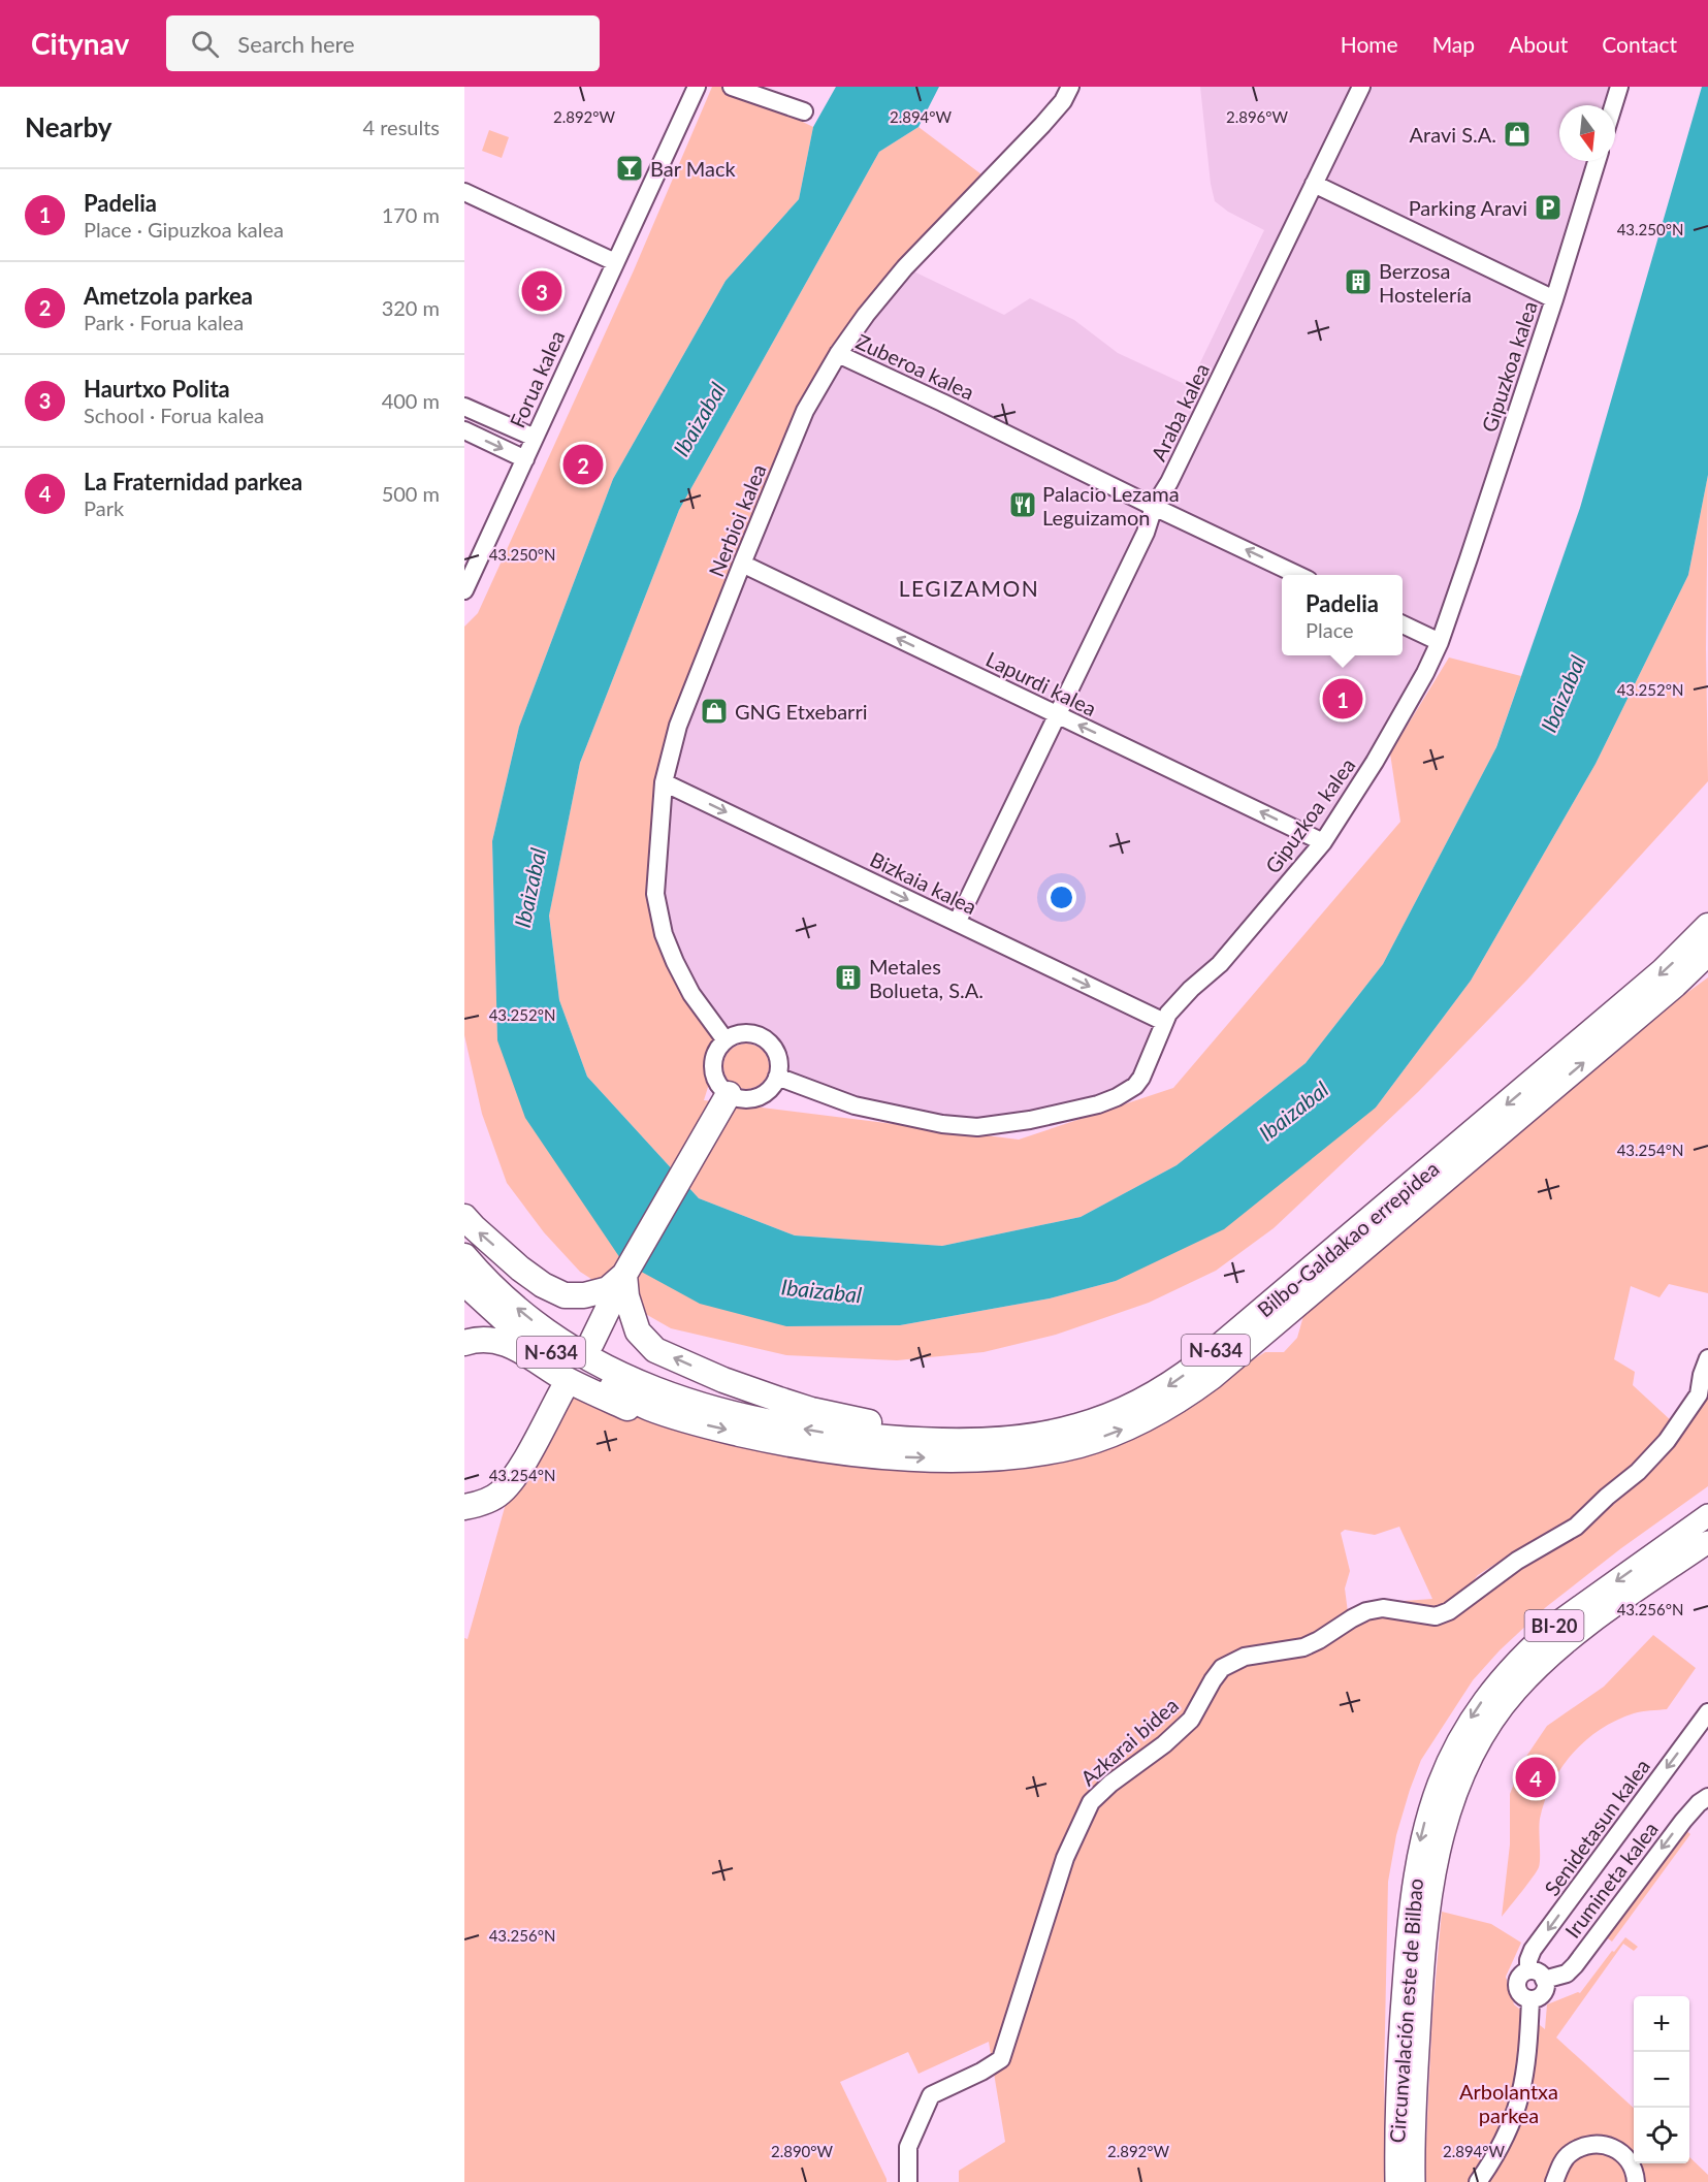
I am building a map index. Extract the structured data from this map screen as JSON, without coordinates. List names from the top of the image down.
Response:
{
  "streets": {
    "highway": ["Bilbo-Galdakao errepidea", "N-634"],
    "main road": ["BI-20", "Circunvalación este de Bilbao"],
    "street": [
      "Zuberoa kalea",
      "Gipuzkoa kalea",
      "Forua kalea",
      "Araba kalea",
      "Nerbioi kalea",
      "Lapurdi kalea",
      "Bizkaia kalea",
      "Azkarai bidea",
      "Senidetasun kalea",
      "Irumineta kalea"
    ]
  },
  "crossings": [
    ["Zuberoa kalea", "Araba kalea"],
    ["Zuberoa kalea", "Nerbioi kalea"],
    ["Gipuzkoa kalea", "Nerbioi kalea"],
    ["Gipuzkoa kalea", "Lapurdi kalea"],
    ["Gipuzkoa kalea", "Bizkaia kalea"],
    ["Araba kalea", "Lapurdi kalea"],
    ["Araba kalea", "Bizkaia kalea"],
    ["Nerbioi kalea", "Lapurdi kalea"],
    ["Nerbioi kalea", "Bizkaia kalea"],
    ["Senidetasun kalea", "Irumineta kalea"]
  ],
  "one_way": [
    "Lapurdi kalea",
    "Bizkaia kalea",
    "Senidetasun kalea",
    "Irumineta kalea"
  ],
  "districts": ["LEGIZAMON"],
  "water": ["Ibaizabal"],
  "parks": ["Arbolantxa parkea"],
  "places": {
    "shop": ["Aravi S.A.", "GNG Etxebarri"],
    "bar": ["Bar Mack"],
    "parking": ["Parking Aravi"],
    "building": ["Berzosa Hostelería", "Metales Bolueta, S.A."],
    "restaurant": ["Palacio Lezama Leguizamon"]
  },
  "north": "bottom",
  "page": {
    "header": "Citynav",
    "search": "Search here",
    "nav": [
      "Home",
      "Map",
      "About",
      "Contact"
    ],
    "heading": ["Nearby", "4 results"],
    "list": [
      {
        "mark": "1",
        "name": "Padelia",
        "note": "Place · Gipuzkoa kalea",
        "value": "170 m"
      },
      {
        "mark": "2",
        "name": "Ametzola parkea",
        "note": "Park · Forua kalea",
        "value": "320 m"
      },
      {
        "mark": "3",
        "name": "Haurtxo Polita",
        "note": "School · Forua kalea",
        "value": "400 m"
      },
      {
        "mark": "4",
        "name": "La Fraternidad parkea",
        "note": "Park",
        "value": "500 m"
      }
    ],
    "pins": [
      "3",
      "2",
      "1",
      "4"
    ],
    "popup": ["Padelia", "Place"],
    "map_buttons": ["+", "−"]
  },
  "coordinates": [
    "2.892°W",
    "2.894°W",
    "2.896°W",
    "43.250°N",
    "43.252°N",
    "43.254°N",
    "43.256°N",
    "2.890°W"
  ]
}
